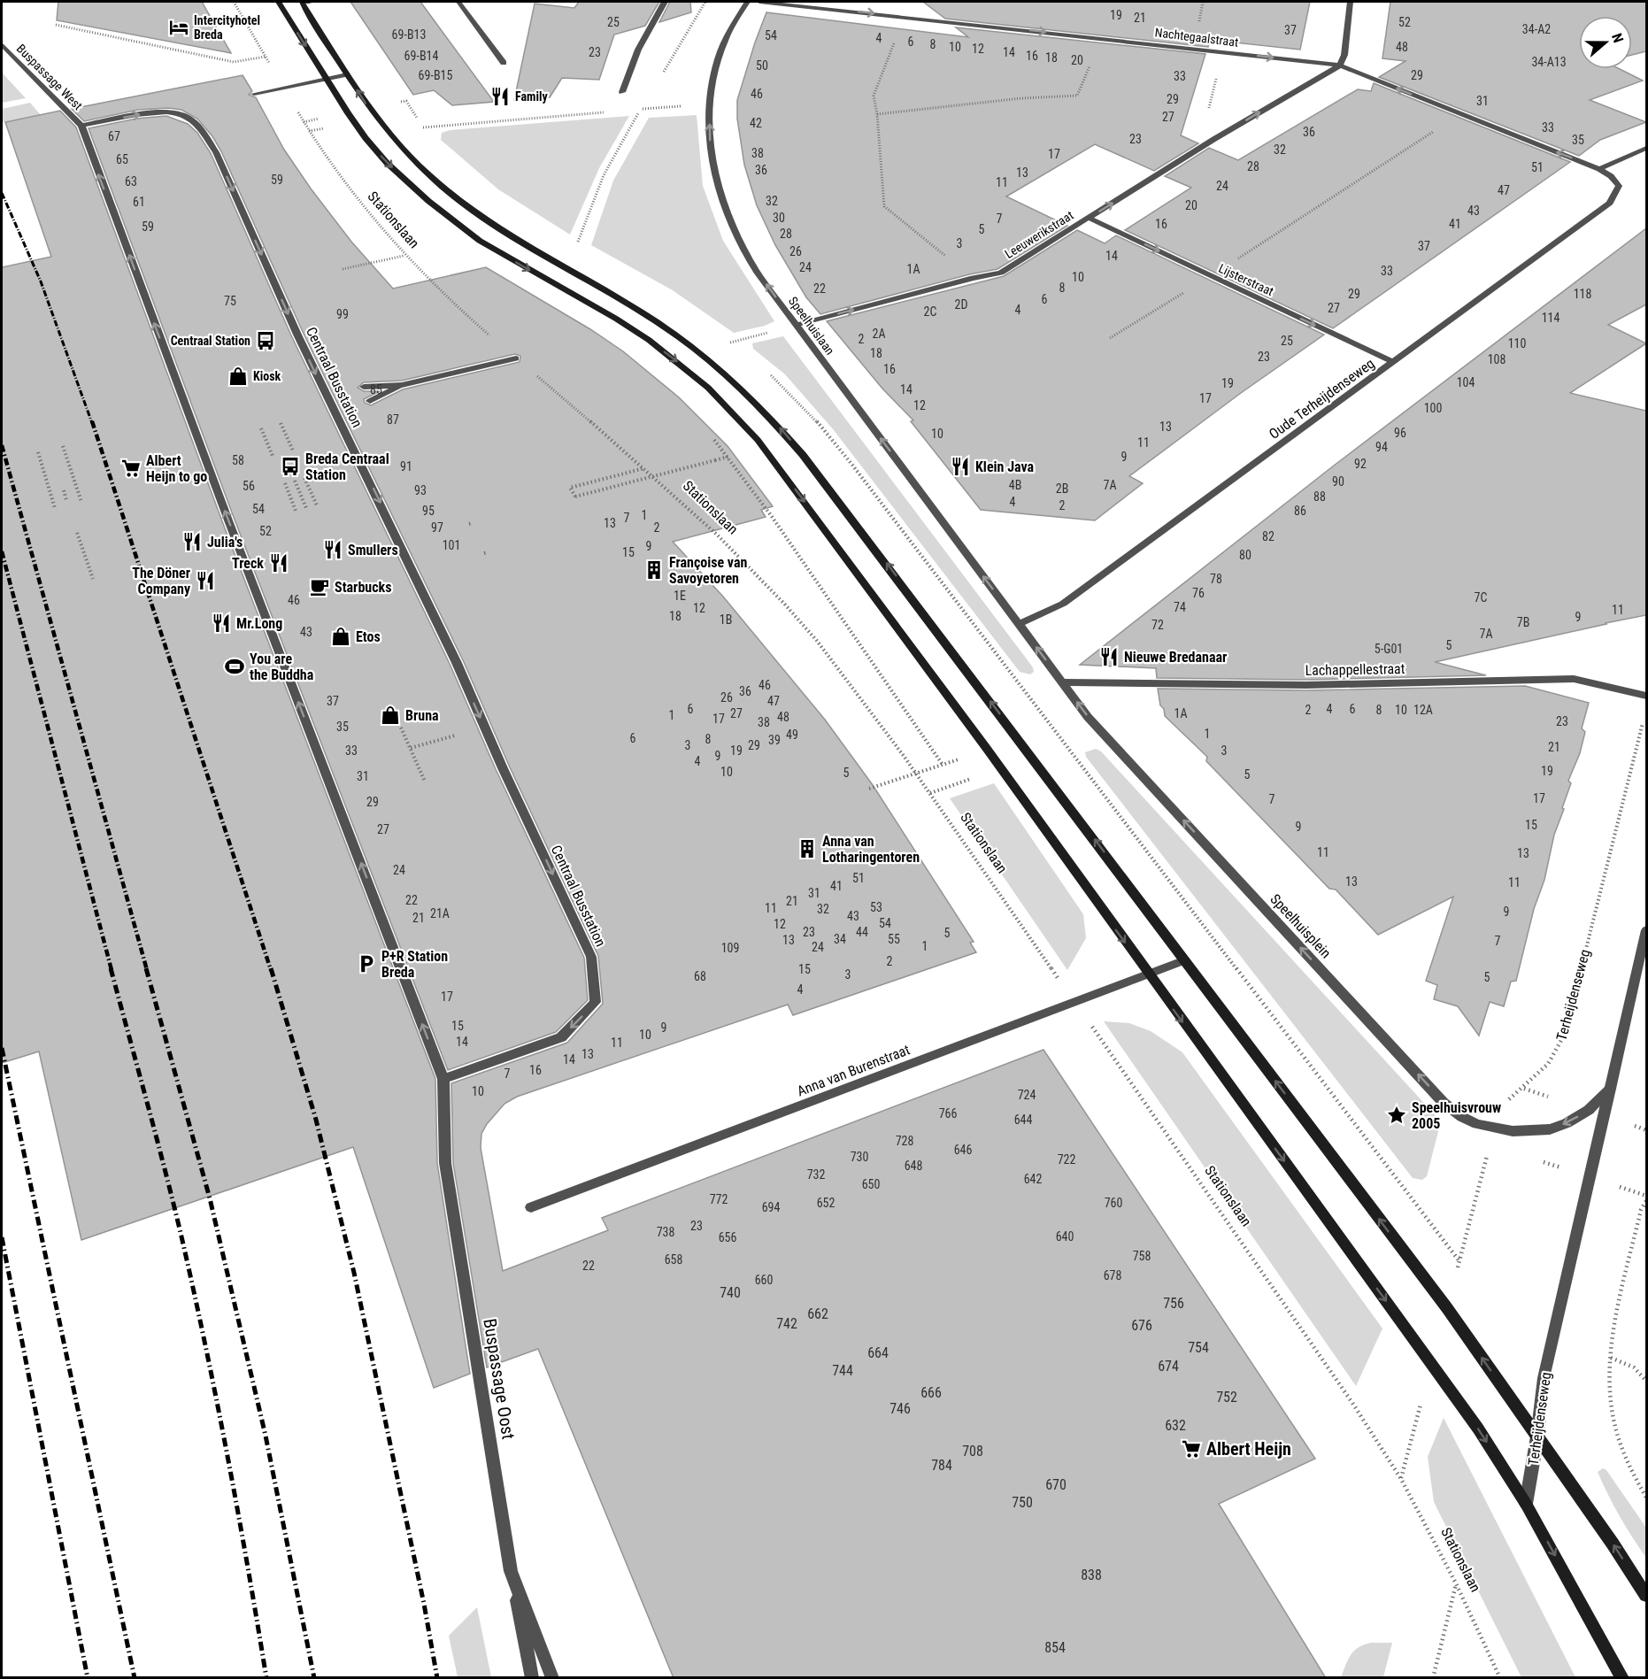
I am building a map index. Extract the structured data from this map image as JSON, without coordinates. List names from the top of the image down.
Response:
{
  "streets": {
    "street": [
      "Nachtegaalstraat",
      "Buspassage West",
      "Leeuwerikstraat",
      "Lijsterstraat",
      "Speelhuislaan",
      "Centraal Busstation",
      "Oude Terheijdenseweg",
      "Lachappellestraat",
      "Speelhuisplein",
      "Terheijdenseweg",
      "Anna van Burenstraat",
      "Buspassage Oost"
    ],
    "path": ["Stationslaan"]
  },
  "crossings": [
    ["Nachtegaalstraat", "Leeuwerikstraat"],
    ["Nachtegaalstraat", "Oude Terheijdenseweg"],
    ["Buspassage West", "Centraal Busstation"],
    ["Stationslaan", "Anna van Burenstraat"],
    ["Leeuwerikstraat", "Lijsterstraat"],
    ["Leeuwerikstraat", "Speelhuislaan"],
    ["Lijsterstraat", "Oude Terheijdenseweg"],
    ["Speelhuislaan", "Oude Terheijdenseweg"],
    ["Speelhuislaan", "Speelhuisplein"],
    ["Centraal Busstation", "Buspassage Oost"],
    ["Oude Terheijdenseweg", "Speelhuisplein"],
    ["Lachappellestraat", "Speelhuisplein"],
    ["Speelhuisplein", "Terheijdenseweg"]
  ],
  "one_way": [
    "Leeuwerikstraat",
    "Lijsterstraat",
    "Speelhuislaan",
    "Centraal Busstation",
    "Speelhuisplein"
  ],
  "places": {
    "hotel": ["Intercityhotel Breda"],
    "restaurant": [
      "Family",
      "Klein Java",
      "Julia's",
      "Smullers",
      "Treck",
      "The Döner Company",
      "Mr.Long",
      "Nieuwe Bredanaar"
    ],
    "bus stop": ["Centraal Station", "Breda Centraal Station"],
    "shop": ["Kiosk", "Etos", "Bruna"],
    "supermarket": ["Albert Heijn to go", "Albert Heijn"],
    "building": ["Françoise van Savoyetoren", "Anna van Lotharingentoren"],
    "cafe": ["Starbucks"],
    "sports": ["You are the Buddha"],
    "parking": ["P+R Station Breda"],
    "place": ["Speelhuisvrouw 2005"]
  },
  "house_numbers": [
    "19",
    "21",
    "25",
    "52",
    "34-A2",
    "37",
    "69-B13",
    "54",
    "4",
    "6",
    "8",
    "10",
    "48",
    "12",
    "23",
    "14",
    "69-B14",
    "16",
    "18",
    "20",
    "34-A13",
    "50",
    "69-B15",
    "29",
    "33",
    "46",
    "29",
    "31",
    "27",
    "42",
    "33",
    "36",
    "67",
    "23",
    "35",
    "32",
    "38",
    "17",
    "65",
    "28",
    "51",
    "36",
    "13",
    "59",
    "63",
    "11",
    "24",
    "47",
    "32",
    "61",
    "20",
    "43",
    "30",
    "7",
    "16",
    "41",
    "59",
    "5",
    "28",
    "3",
    "37",
    "26",
    "14",
    "24",
    "1A",
    "33",
    "10",
    "8",
    "22",
    "29",
    "118",
    "6",
    "75",
    "2D",
    "27",
    "4",
    "2C",
    "99",
    "114",
    "2A",
    "2",
    "25",
    "110",
    "18",
    "23",
    "108",
    "16",
    "104",
    "19",
    "85",
    "14",
    "17",
    "12",
    "100",
    "87",
    "13",
    "96",
    "10",
    "11",
    "94",
    "9",
    "58",
    "92",
    "91",
    "90",
    "4B",
    "7A",
    "56",
    "2B",
    "93",
    "88",
    "4",
    "2",
    "54",
    "95",
    "86",
    "1",
    "7",
    "13",
    "97",
    "2",
    "52",
    "82",
    "101",
    "9",
    "15",
    "80",
    "78",
    "76",
    "1E",
    "7C",
    "46",
    "74",
    "12",
    "11",
    "18",
    "9",
    "1B",
    "7B",
    "72",
    "43",
    "7A",
    "5",
    "5-G01",
    "46",
    "36",
    "26",
    "37",
    "47",
    "6",
    "4",
    "6",
    "2",
    "8",
    "10",
    "12A",
    "27",
    "1A",
    "1",
    "48",
    "17",
    "23",
    "38",
    "35",
    "1",
    "49",
    "6",
    "8",
    "39",
    "3",
    "29",
    "21",
    "33",
    "19",
    "3",
    "9",
    "4",
    "19",
    "10",
    "5",
    "5",
    "31",
    "17",
    "7",
    "29",
    "15",
    "9",
    "27",
    "11",
    "13",
    "24",
    "51",
    "13",
    "11",
    "41",
    "31",
    "22",
    "21",
    "53",
    "11",
    "32",
    "9",
    "21A",
    "43",
    "21",
    "54",
    "12",
    "23",
    "44",
    "5",
    "34",
    "55",
    "13",
    "7",
    "1",
    "24",
    "109",
    "2",
    "15",
    "3",
    "68",
    "5",
    "4",
    "17",
    "15",
    "9",
    "10",
    "14",
    "11",
    "13",
    "14",
    "16",
    "7",
    "10",
    "724",
    "766",
    "644",
    "728",
    "646",
    "730",
    "722",
    "648",
    "732",
    "642",
    "650",
    "772",
    "652",
    "760",
    "694",
    "23",
    "738",
    "640",
    "656",
    "758",
    "658",
    "22",
    "678",
    "660",
    "740",
    "756",
    "662",
    "742",
    "676",
    "754",
    "664",
    "674",
    "744",
    "666",
    "752",
    "746",
    "632",
    "708",
    "784",
    "670",
    "750",
    "838",
    "854"
  ],
  "north": "right"
}
